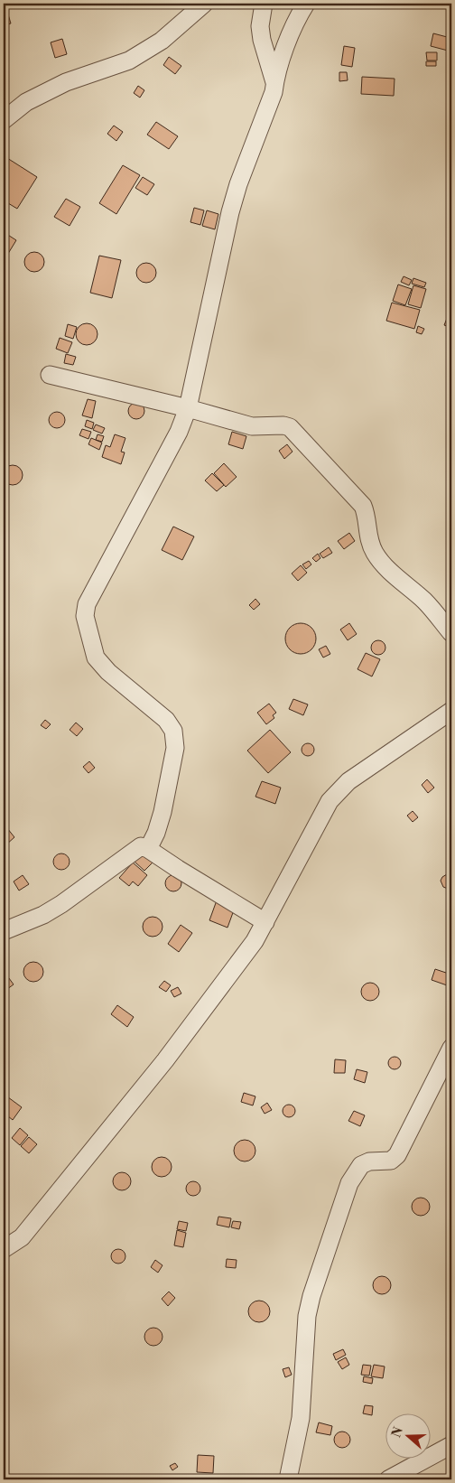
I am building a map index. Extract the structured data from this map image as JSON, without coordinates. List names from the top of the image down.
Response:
{
  "north": "left"
}
